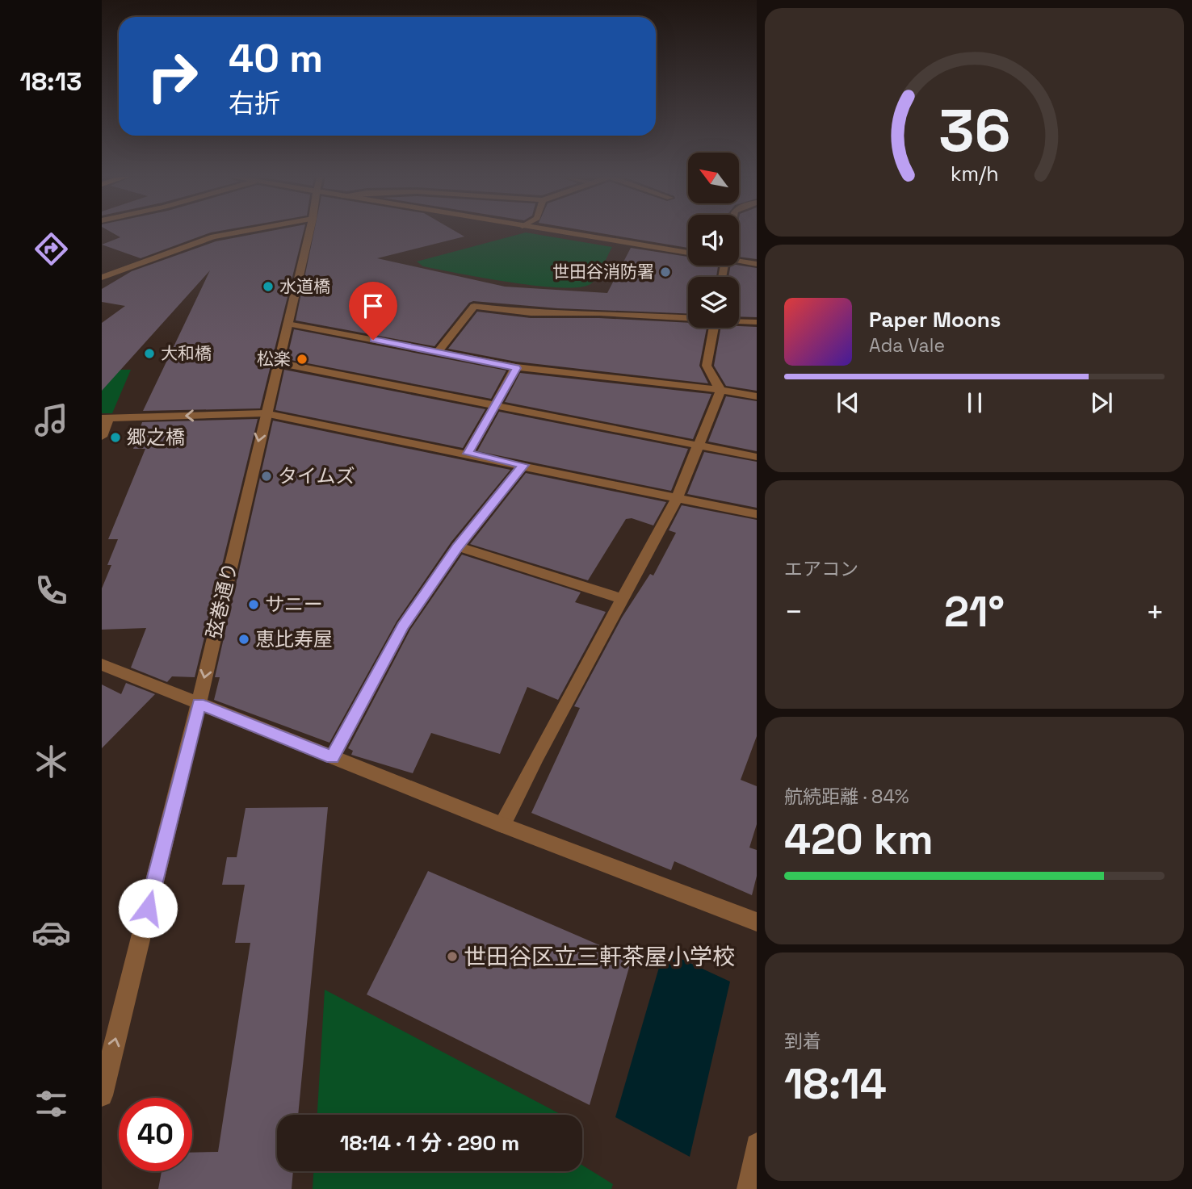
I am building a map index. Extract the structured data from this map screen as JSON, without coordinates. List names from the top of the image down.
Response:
{
  "streets": {
    "street": ["弦巻通り"]
  },
  "places": [
    "世田谷消防署",
    "水道橋",
    "大和橋",
    "松楽",
    "郷之橋",
    "タイムズ",
    "サニー",
    "恵比寿屋",
    "世田谷区立三軒茶屋小学校"
  ],
  "north": "top left",
  "page": {
    "tabs": "18:13",
    "turn": ["40 m", "右折"],
    "song": ["Paper Moons", "Ada Vale"],
    "tile": [
      "エアコン",
      ["航続距離 · 84%", "420 km"],
      ["到着", "18:14"]
    ],
    "heat": ["−", "21°", "+"],
    "limit": "40",
    "trip": "18:14 · 1 分 · 290 m",
    "gauge": ["36", "km/h"]
  }
}
